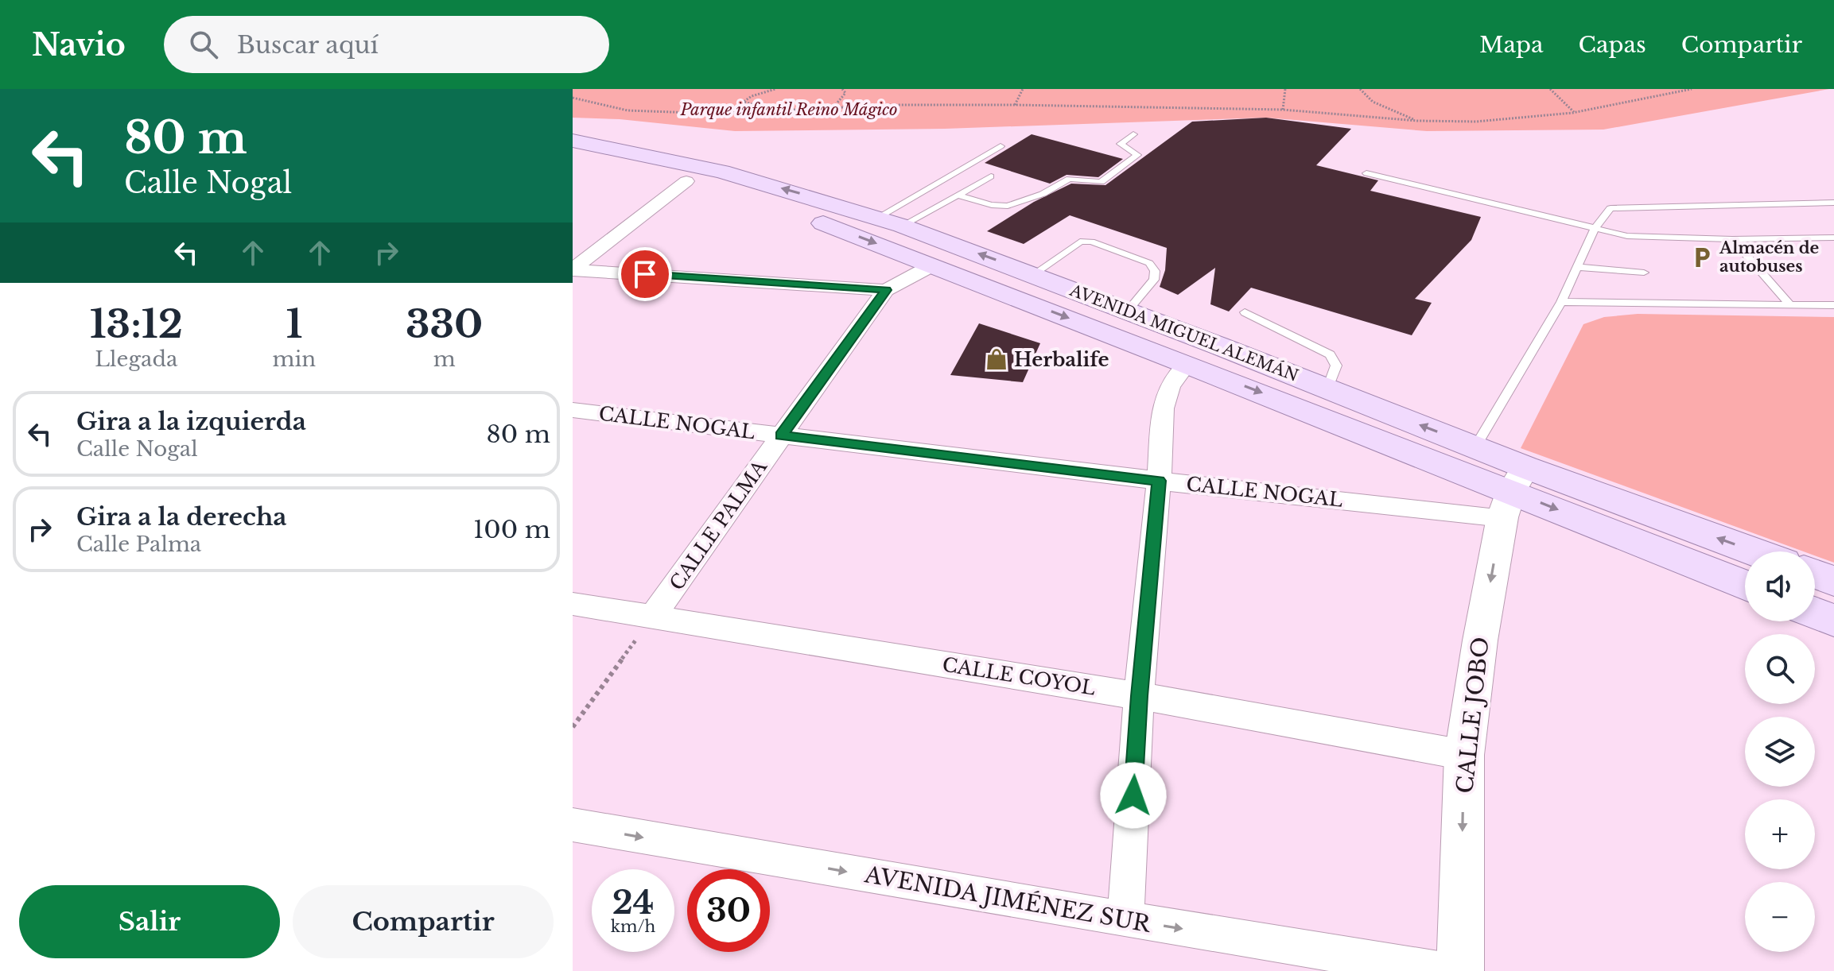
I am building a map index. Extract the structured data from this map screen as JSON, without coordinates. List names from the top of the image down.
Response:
{
  "streets": {
    "main road": ["AVENIDA MIGUEL ALEMÁN"],
    "street": [
      "CALLE NOGAL",
      "CALLE PALMA",
      "CALLE COYOL",
      "CALLE JOBO",
      "AVENIDA JIMÉNEZ SUR"
    ]
  },
  "crossings": [
    ["AVENIDA MIGUEL ALEMÁN", "CALLE NOGAL"],
    ["AVENIDA MIGUEL ALEMÁN", "CALLE PALMA"],
    ["AVENIDA MIGUEL ALEMÁN", "CALLE JOBO"],
    ["CALLE NOGAL", "CALLE PALMA"],
    ["CALLE NOGAL", "CALLE JOBO"],
    ["CALLE PALMA", "CALLE COYOL"],
    ["CALLE COYOL", "CALLE JOBO"]
  ],
  "one_way": ["CALLE JOBO", "AVENIDA JIMÉNEZ SUR"],
  "parks": ["Parque infantil Reino Mágico"],
  "places": {
    "parking": ["Almacén de autobuses"],
    "shop": ["Herbalife"]
  },
  "page": {
    "header": "Navio",
    "search": "Buscar aquí",
    "nav": ["Mapa", "Capas", "Compartir"],
    "turn": ["80 m", "Calle Nogal"],
    "eta": [
      "13:12",
      "Llegada",
      "1",
      "min",
      "330",
      "m"
    ],
    "list": [
      {
        "name": "Gira a la izquierda",
        "note": "Calle Nogal",
        "value": "80 m"
      },
      {
        "name": "Gira a la derecha",
        "note": "Calle Palma",
        "value": "100 m"
      }
    ],
    "map_buttons": ["+", "−"],
    "speed": "24 km/h",
    "limit": "30",
    "buttons": ["Salir", "Compartir"]
  }
}
